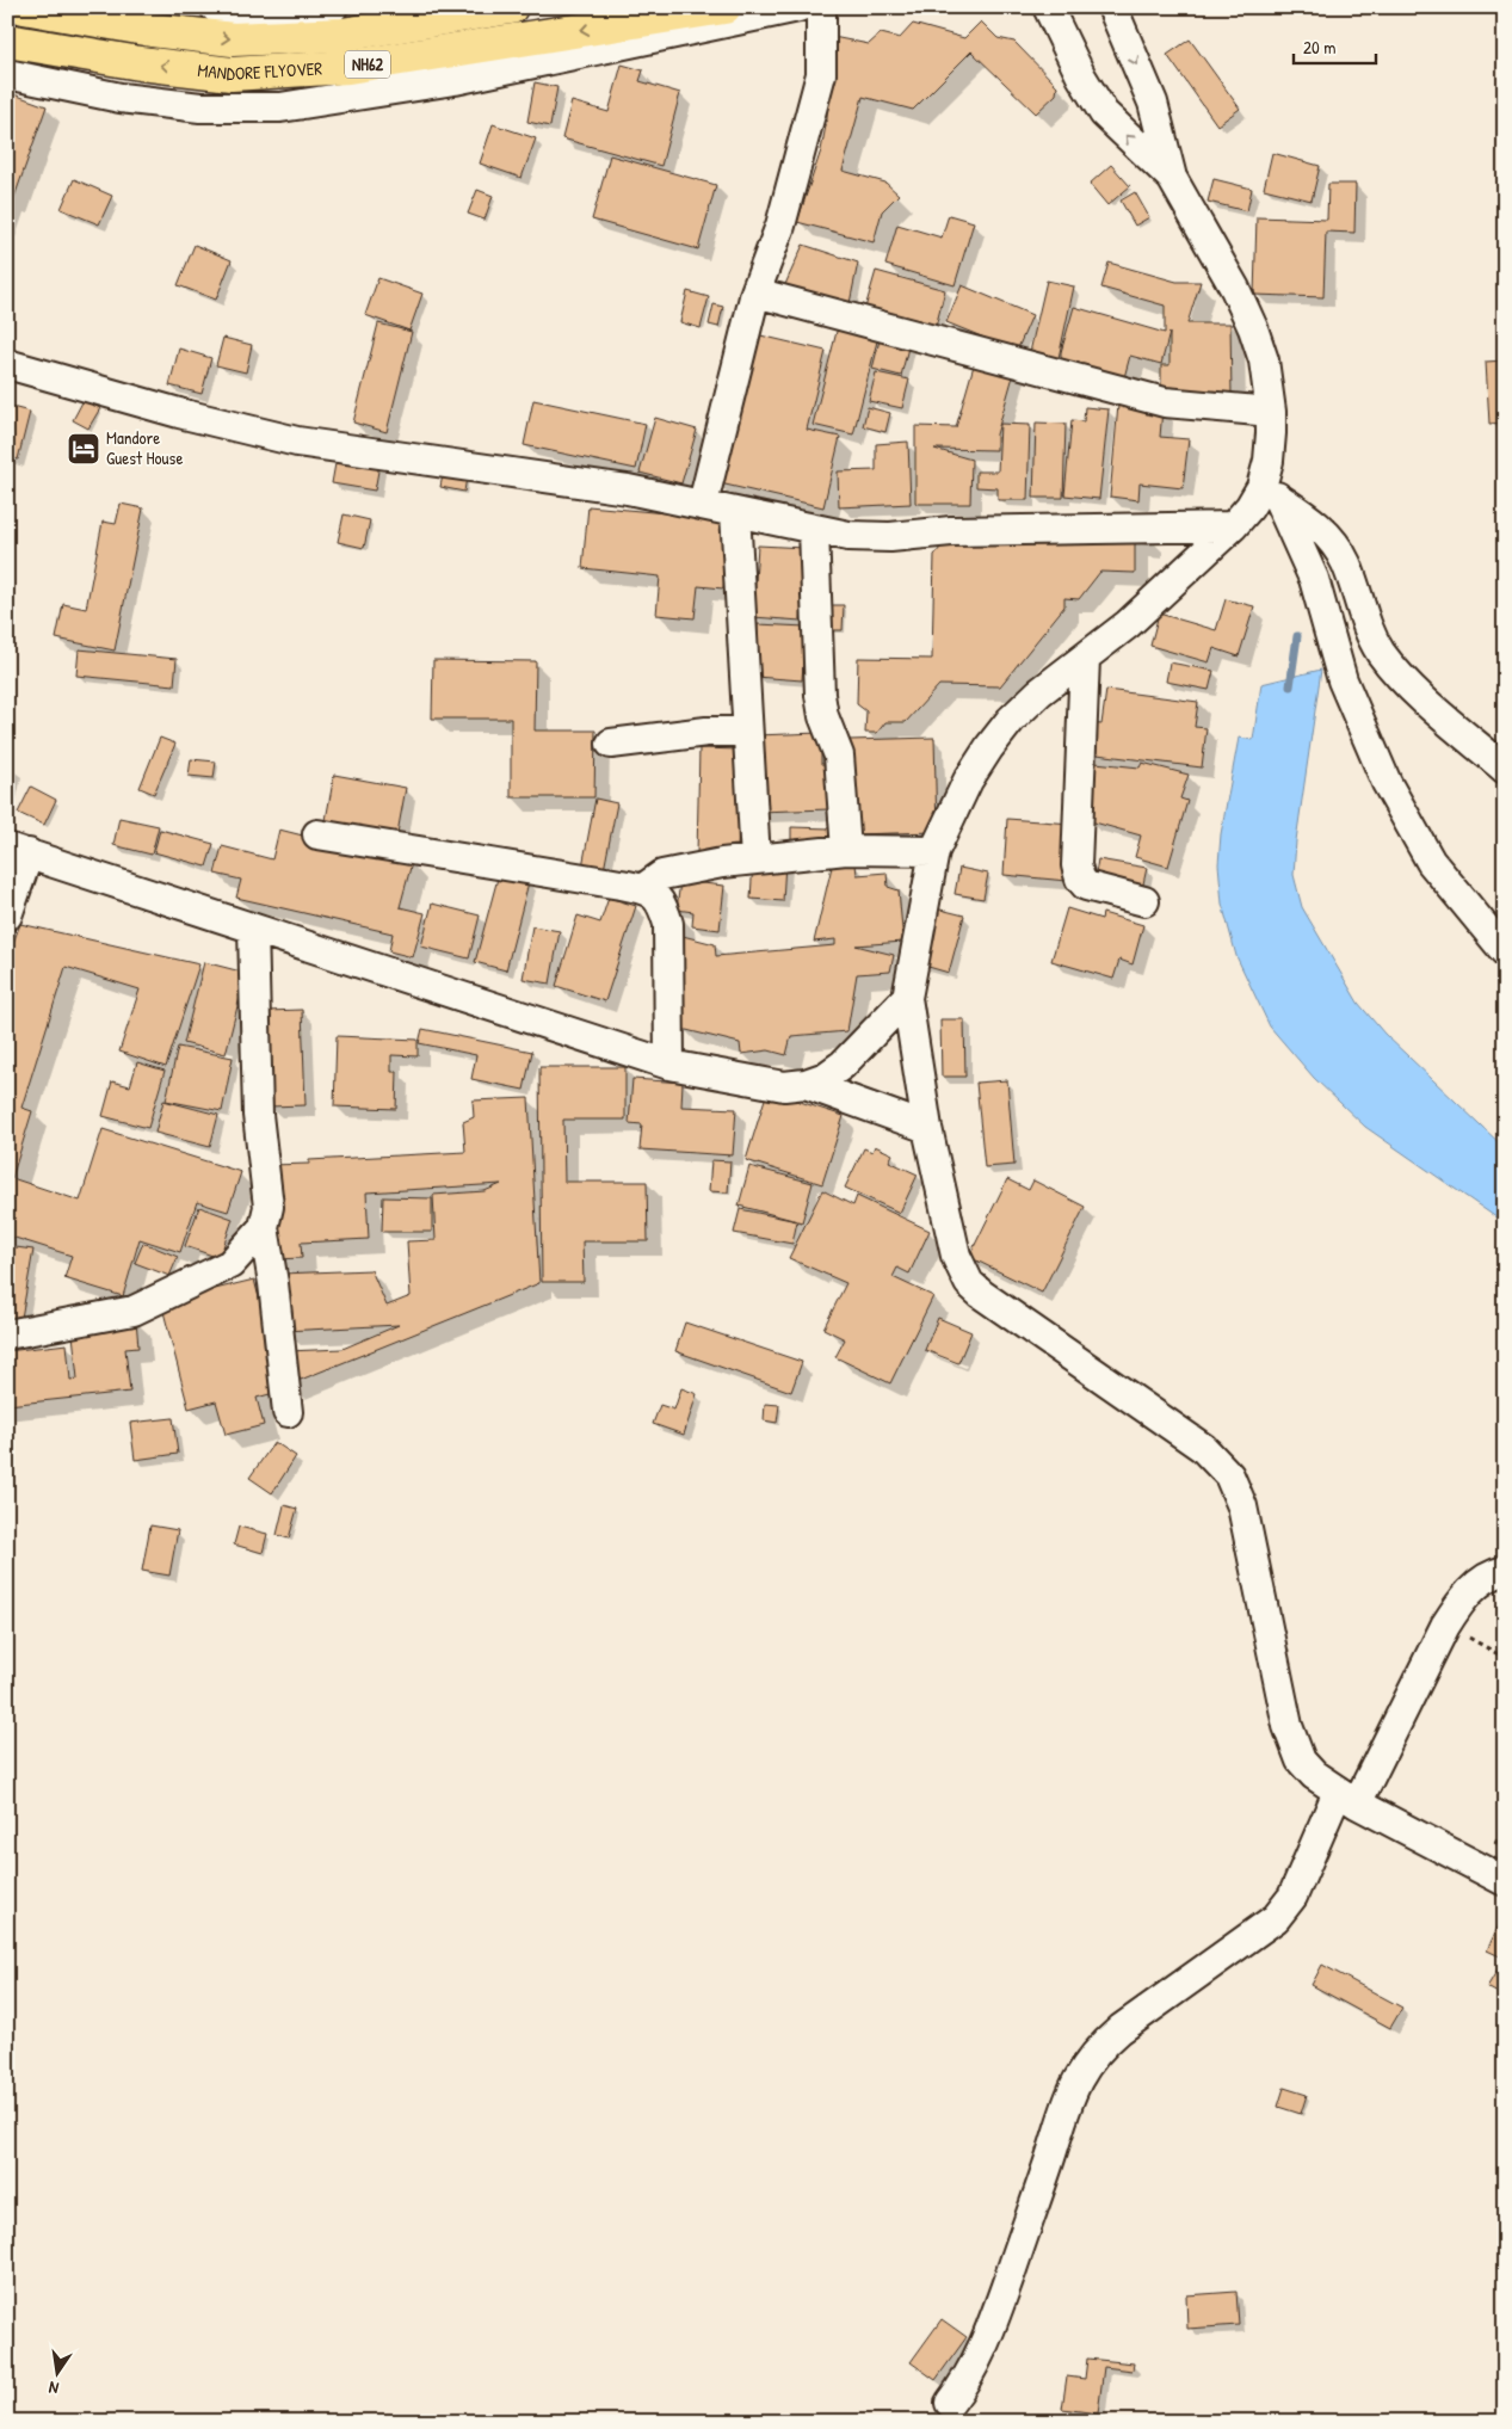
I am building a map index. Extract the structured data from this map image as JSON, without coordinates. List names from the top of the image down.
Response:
{
  "streets": {
    "highway": ["NH62", "MANDORE FLYOVER"]
  },
  "places": {
    "hotel": ["Mandore Guest House"]
  },
  "scale_bar": "20 m",
  "north": "bottom"
}
